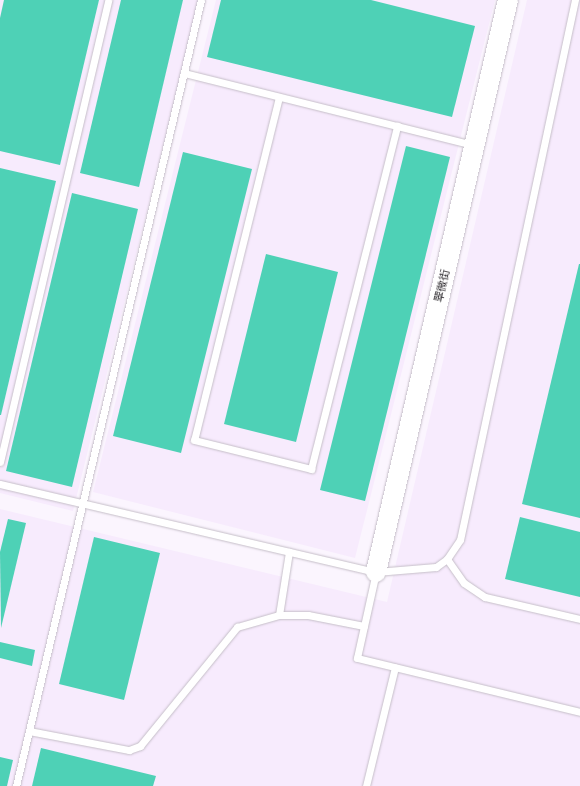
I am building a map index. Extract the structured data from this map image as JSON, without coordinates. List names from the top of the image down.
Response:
{
  "streets": {
    "street": ["翠微街"]
  }
}
